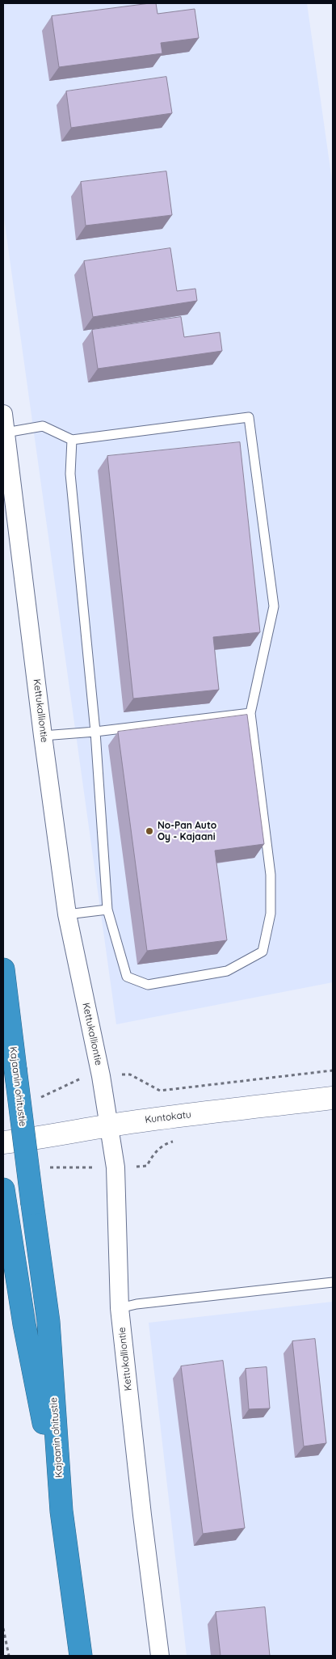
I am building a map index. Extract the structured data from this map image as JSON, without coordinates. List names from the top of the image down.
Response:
{
  "streets": {
    "highway": ["Kajaanin ohitustie"],
    "street": ["Kettukalliontie", "Kuntokatu"]
  },
  "crossings": [
    ["Kettukalliontie", "Kuntokatu"]
  ],
  "places": ["No-Pan Auto Oy - Kajaani"]
}
